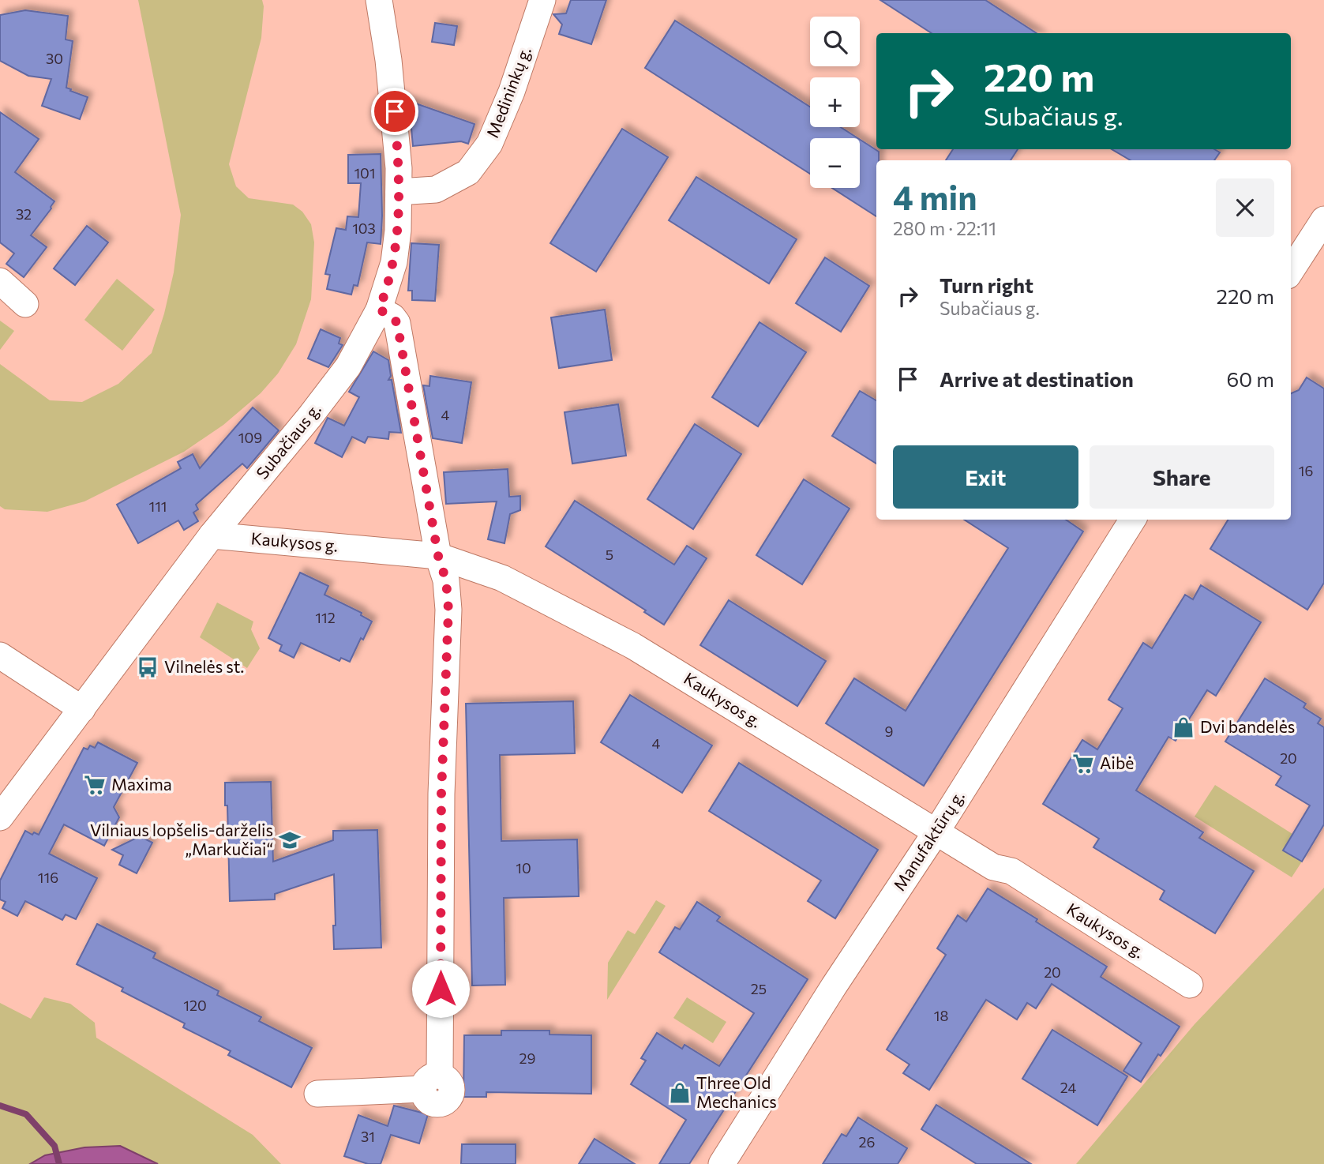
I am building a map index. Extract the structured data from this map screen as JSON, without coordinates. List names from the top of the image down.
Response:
{
  "streets": {
    "street": [
      "Medininkų g.",
      "Subačiaus g.",
      "Kaukysos g.",
      "Manufaktūrų g."
    ]
  },
  "crossings": [
    ["Medininkų g.", "Subačiaus g."],
    ["Subačiaus g.", "Kaukysos g."],
    ["Kaukysos g.", "Manufaktūrų g."]
  ],
  "places": {
    "bus stop": ["Vilnelės st."],
    "shop": ["Dvi bandelės", "Three Old Mechanics"],
    "supermarket": ["Aibė", "Maxima"],
    "school or university": ["Vilniaus lopšelis-darželis „Markučiai“"]
  },
  "house_numbers": [
    "30",
    "101",
    "32",
    "103",
    "4",
    "109",
    "16",
    "111",
    "5",
    "112",
    "9",
    "4",
    "20",
    "10",
    "116",
    "20",
    "25",
    "120",
    "18",
    "29",
    "24",
    "31",
    "26"
  ],
  "page": {
    "map_buttons": ["+", "−"],
    "turn": ["220 m", "Subačiaus g."],
    "heading": ["4 min", "280 m · 22:11"],
    "list": [
      {
        "name": "Turn right",
        "note": "Subačiaus g.",
        "value": "220 m"
      },
      {
        "name": "Arrive at destination",
        "value": "60 m"
      }
    ],
    "buttons": ["Exit", "Share"]
  }
}
